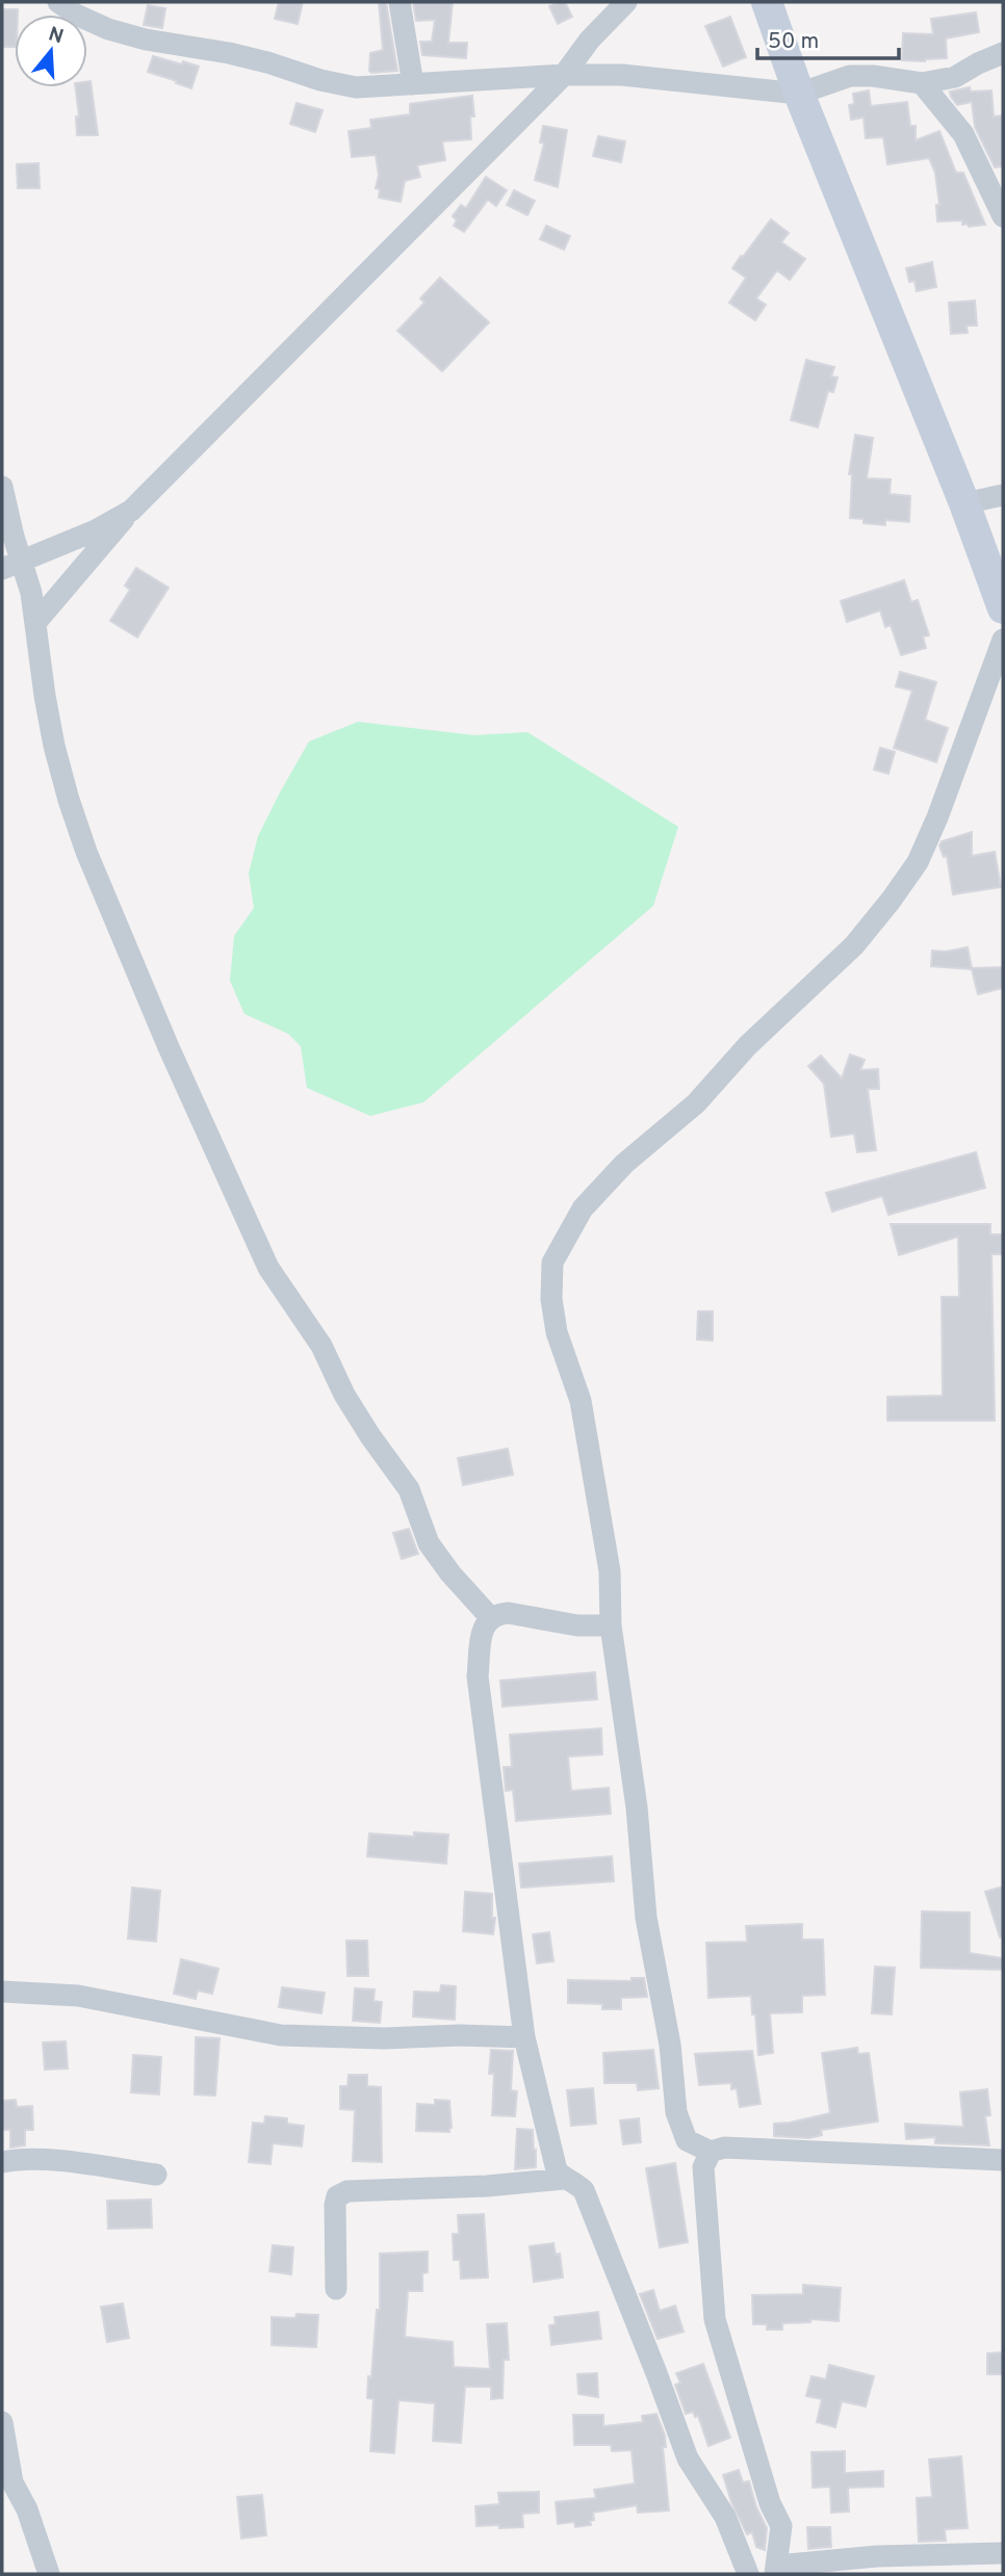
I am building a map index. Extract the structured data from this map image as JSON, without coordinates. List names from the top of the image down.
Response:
{
  "scale_bar": "50 m",
  "north": "top"
}
